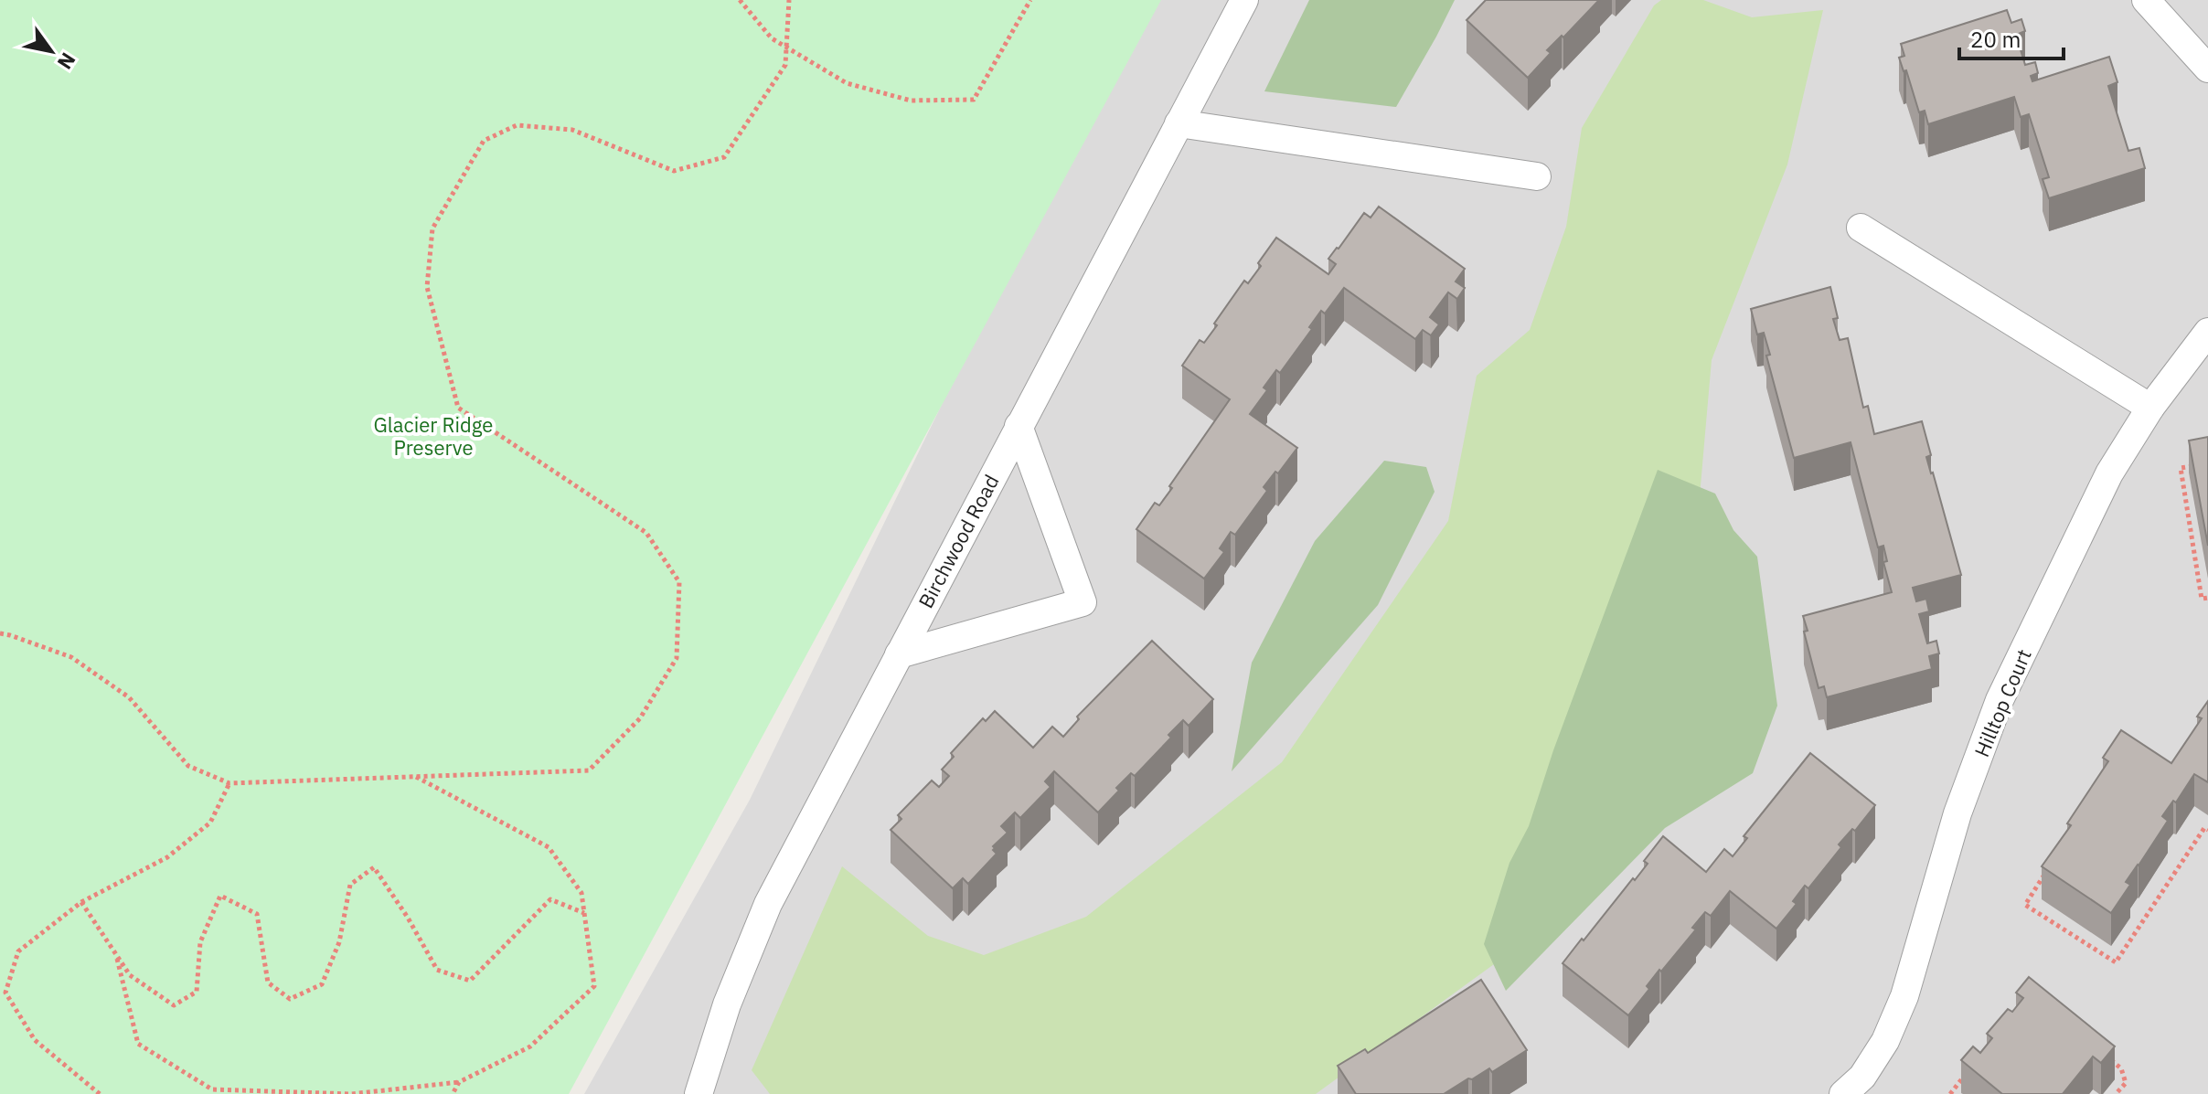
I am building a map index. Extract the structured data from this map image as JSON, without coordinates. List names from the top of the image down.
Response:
{
  "streets": {
    "street": ["Birchwood Road", "Hilltop Court"]
  },
  "parks": ["Glacier Ridge Preserve"],
  "scale_bar": "20 m",
  "north": "bottom right"
}
